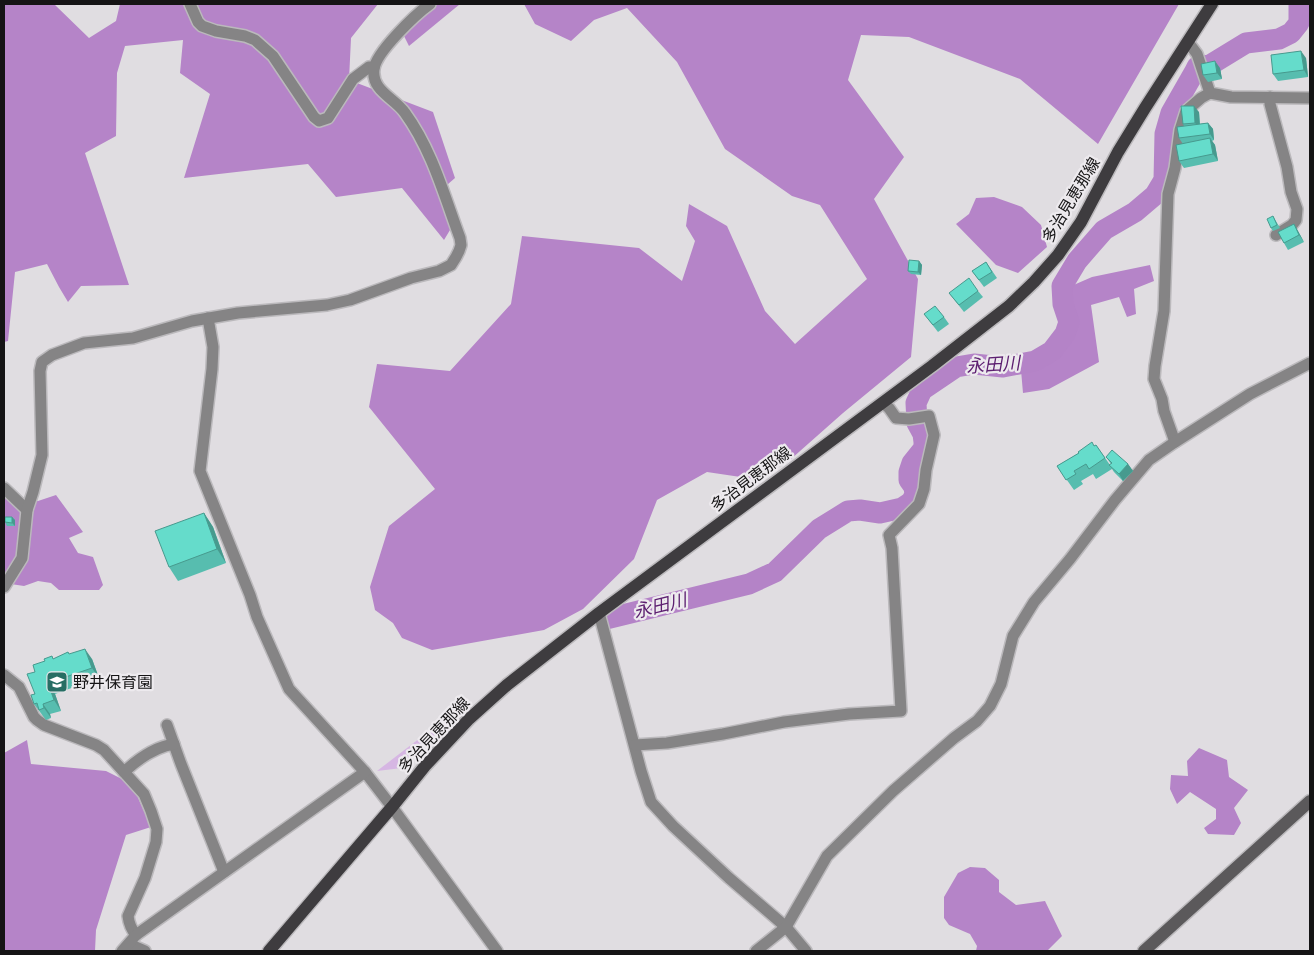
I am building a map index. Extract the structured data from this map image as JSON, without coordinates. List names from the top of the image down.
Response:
{
  "streets": {
    "main road": ["多治見恵那線"]
  },
  "water": ["永田川"],
  "places": {
    "school or university": ["野井保育園"]
  }
}
